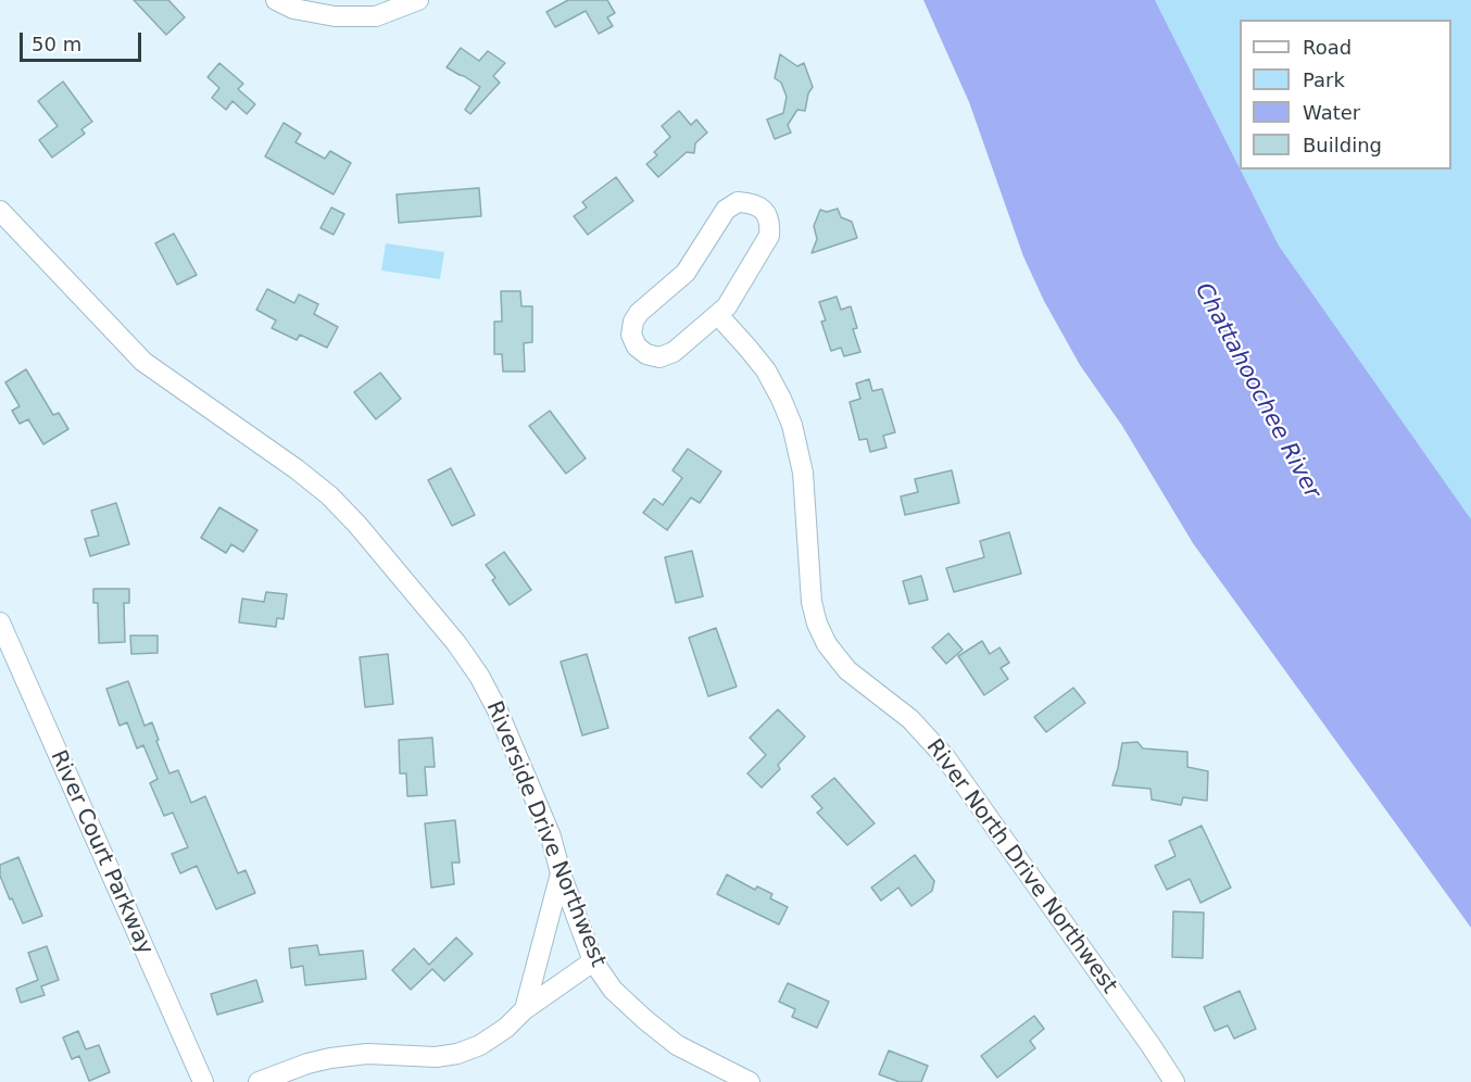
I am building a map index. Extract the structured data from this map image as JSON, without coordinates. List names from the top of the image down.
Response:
{
  "streets": {
    "street": ["Riverside Drive Northwest", "River Court Parkway", "River North Drive Northwest"]
  },
  "water": ["Chattahoochee River"],
  "legend": [
    "Road",
    "Park",
    "Water",
    "Building"
  ],
  "scale_bar": "50 m"
}
